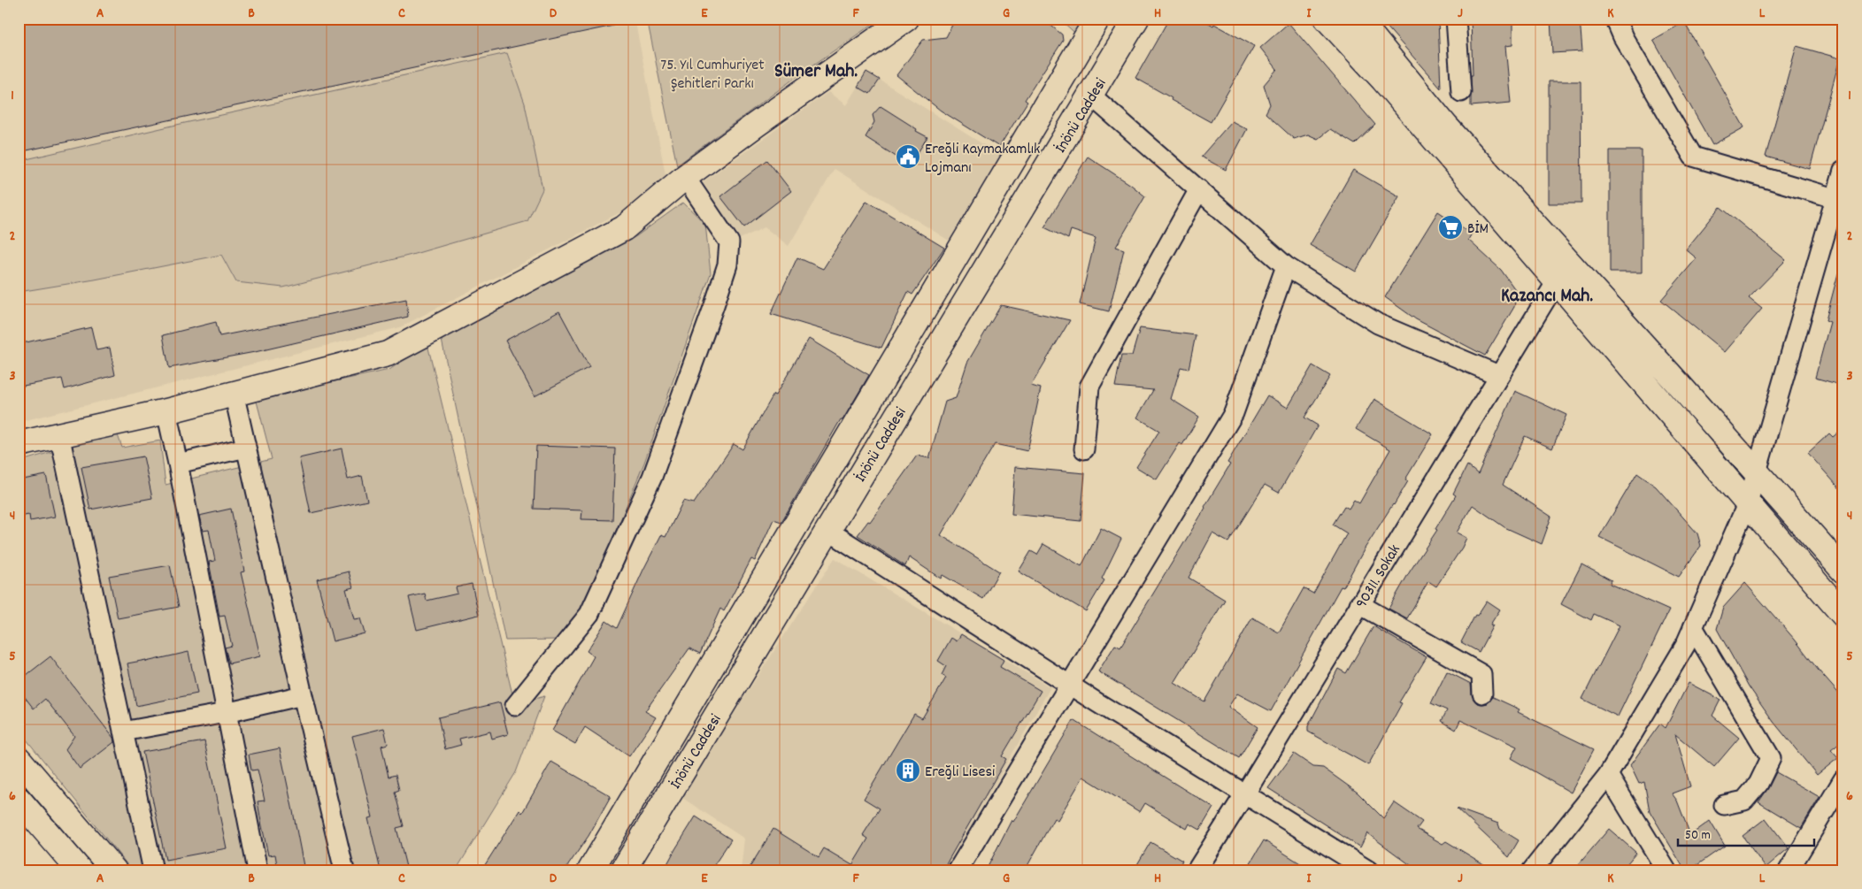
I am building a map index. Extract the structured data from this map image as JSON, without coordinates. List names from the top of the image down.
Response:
{
  "streets": {
    "main road": ["İnönü Caddesi"],
    "street": ["90311. Sokak"]
  },
  "districts": ["Sümer Mah.", "Kazancı Mah."],
  "parks": ["75. Yıl Cumhuriyet Şehitleri Parkı"],
  "places": {
    "public building": ["Ereğli Kaymakamlık Lojmanı"],
    "supermarket": ["BİM"],
    "building": ["Ereğli Lisesi"]
  },
  "scale_bar": "50 m",
  "grid": {
    "columns": [
      "A",
      "B",
      "C",
      "D",
      "E",
      "F",
      "G",
      "H",
      "I",
      "J",
      "K",
      "L"
    ],
    "rows": [
      "1",
      "2",
      "3",
      "4",
      "5",
      "6"
    ]
  }
}
